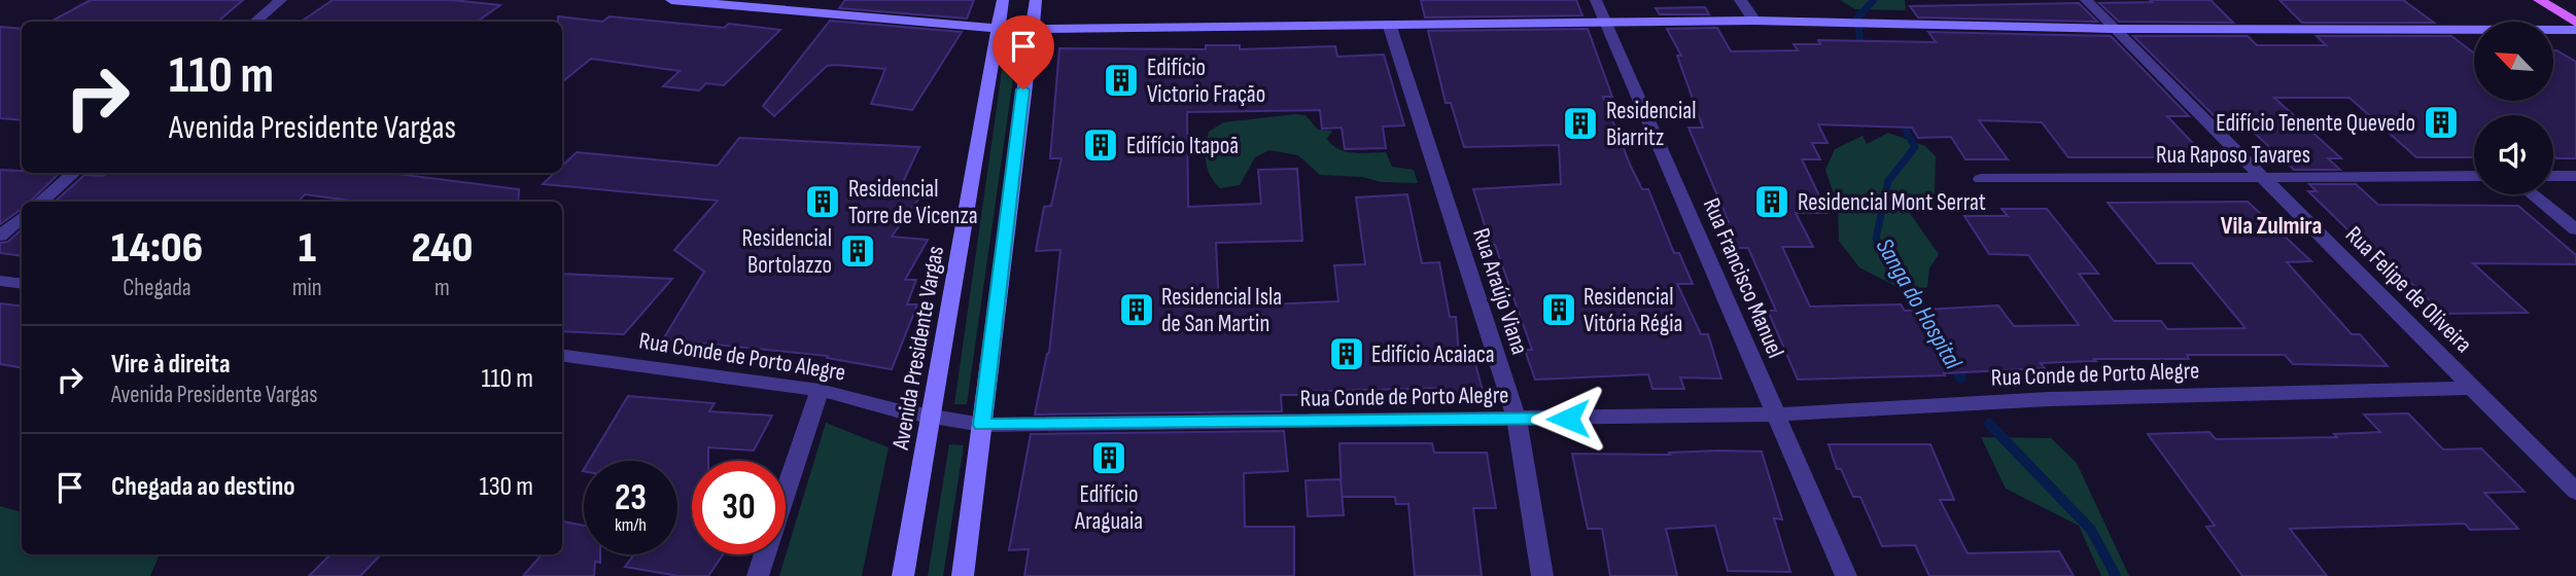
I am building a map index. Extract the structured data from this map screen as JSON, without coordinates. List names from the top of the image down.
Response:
{
  "streets": {
    "street": [
      "Rua Raposo Tavares",
      "Rua Francisco Manuel",
      "Rua Felipe de Oliveira",
      "Rua Araújo Viana",
      "Avenida Presidente Vargas",
      "Rua Conde de Porto Alegre"
    ]
  },
  "crossings": [
    ["Rua Raposo Tavares", "Rua Felipe de Oliveira"],
    ["Rua Francisco Manuel", "Rua Conde de Porto Alegre"],
    ["Rua Felipe de Oliveira", "Rua Conde de Porto Alegre"],
    ["Rua Araújo Viana", "Rua Conde de Porto Alegre"],
    ["Avenida Presidente Vargas", "Rua Conde de Porto Alegre"]
  ],
  "districts": ["Vila Zulmira"],
  "water": ["Sanga do Hospital"],
  "places": {
    "building": [
      "Edifício Victorio Fração",
      "Edifício Tenente Quevedo",
      "Residencial Biarritz",
      "Edifício Itapoã",
      "Residencial Torre de Vicenza",
      "Residencial Mont Serrat",
      "Residencial Bortolazzo",
      "Residencial Isla de San Martin",
      "Residencial Vitória Régia",
      "Edifício Acaiaca",
      "Edifício Araguaia"
    ]
  },
  "north": "top left",
  "page": {
    "turn": ["110 m", "Avenida Presidente Vargas"],
    "eta": [
      "14:06",
      "Chegada",
      "1",
      "min",
      "240",
      "m"
    ],
    "list": [
      {
        "name": "Vire à direita",
        "note": "Avenida Presidente Vargas",
        "value": "110 m"
      },
      {
        "name": "Chegada ao destino",
        "value": "130 m"
      }
    ],
    "speed": "23 km/h",
    "limit": "30"
  }
}
